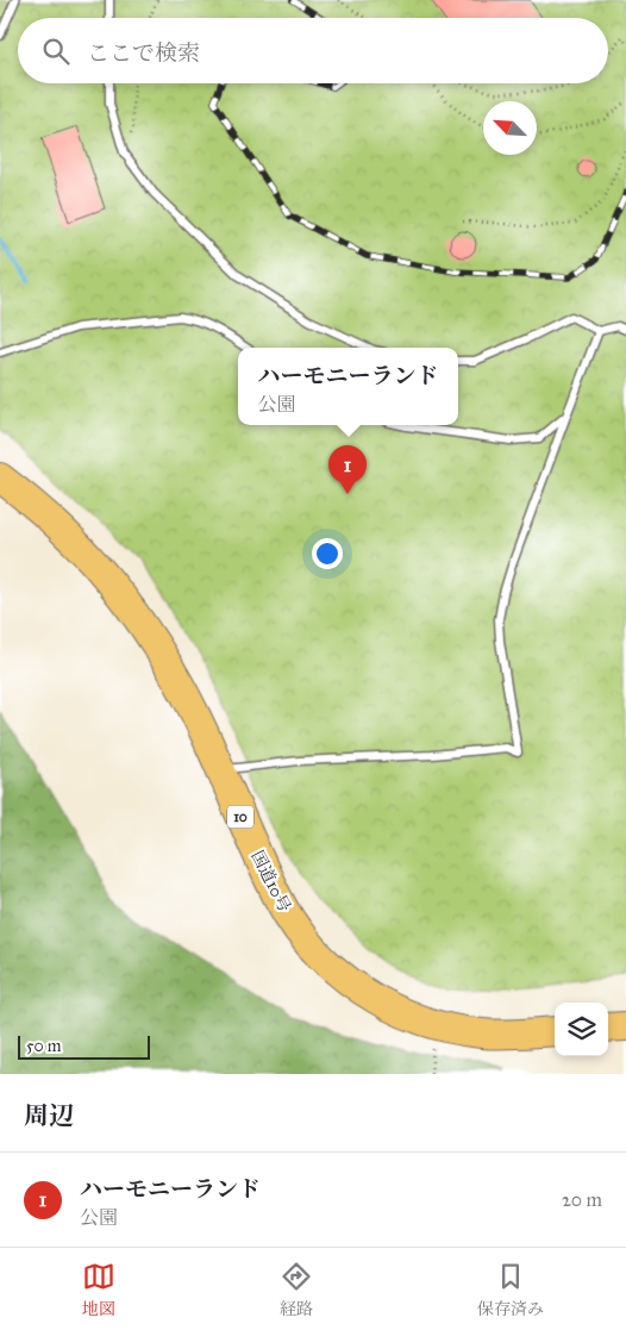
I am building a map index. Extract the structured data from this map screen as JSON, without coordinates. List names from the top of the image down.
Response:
{
  "streets": {
    "highway": ["10", "国道10号"]
  },
  "scale_bar": "50 m",
  "north": "top left",
  "page": {
    "search": "ここで検索",
    "popup": ["ハーモニーランド", "公園"],
    "pins": "1",
    "scale": "50 m",
    "heading": "周辺",
    "list": [
      {
        "mark": "1",
        "name": "ハーモニーランド",
        "note": "公園",
        "value": "20 m"
      }
    ],
    "nav": ["地図", "経路", "保存済み"]
  }
}
